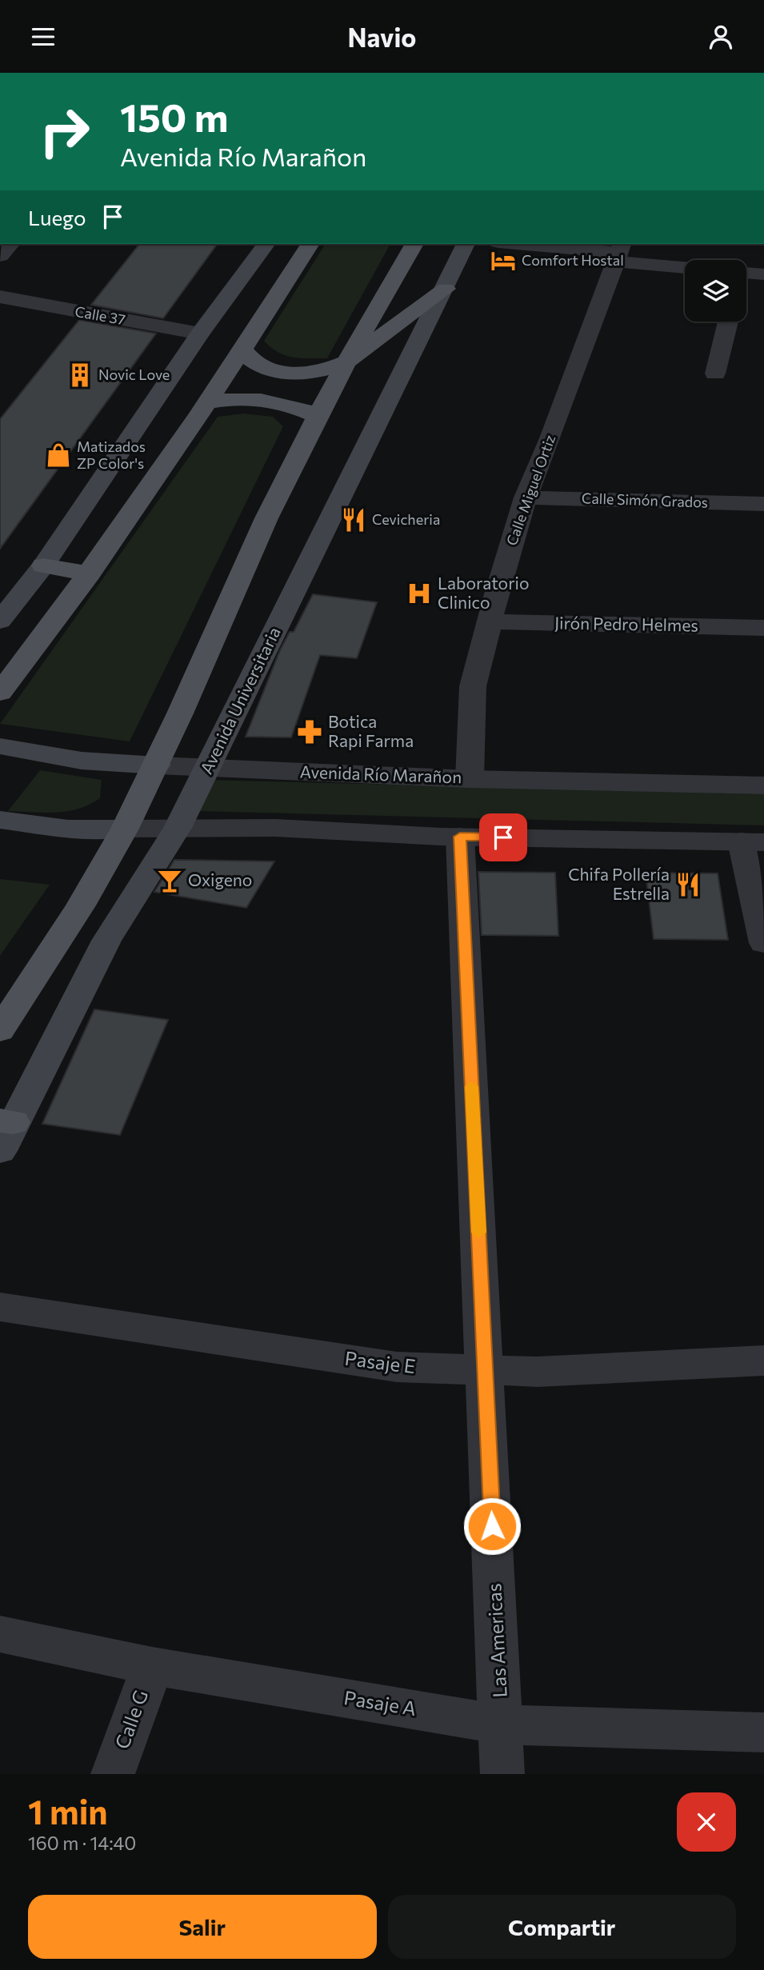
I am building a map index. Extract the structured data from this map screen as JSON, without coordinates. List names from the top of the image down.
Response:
{
  "streets": {
    "main road": ["Avenida Universitaria", "Avenida Río Marañon"],
    "street": [
      "Calle 37",
      "Calle Miguel Ortiz",
      "Calle Simón Grados",
      "Jirón Pedro Helmes",
      "Pasaje E",
      "Las Americas",
      "Pasaje A",
      "Calle G"
    ]
  },
  "crossings": [
    ["Calle Miguel Ortiz", "Calle Simón Grados"],
    ["Calle Miguel Ortiz", "Jirón Pedro Helmes"],
    ["Calle Miguel Ortiz", "Avenida Río Marañon"],
    ["Avenida Universitaria", "Avenida Río Marañon"],
    ["Pasaje E", "Las Americas"],
    ["Las Americas", "Pasaje A"],
    ["Pasaje A", "Calle G"]
  ],
  "places": {
    "hotel": ["Comfort Hostal"],
    "building": ["Novic Love"],
    "shop": ["Matizados ZP Color's"],
    "restaurant": ["Cevicheria", "Chifa Pollería Estrella"],
    "hospital": ["Laboratorio Clinico"],
    "pharmacy": ["Botica Rapi Farma"],
    "bar": ["Oxigeno"]
  },
  "page": {
    "header": "Navio",
    "turn": ["150 m", "Avenida Río Marañon"],
    "then": "Luego",
    "heading": ["1 min", "160 m · 14:40"],
    "buttons": ["Salir", "Compartir"]
  }
}
